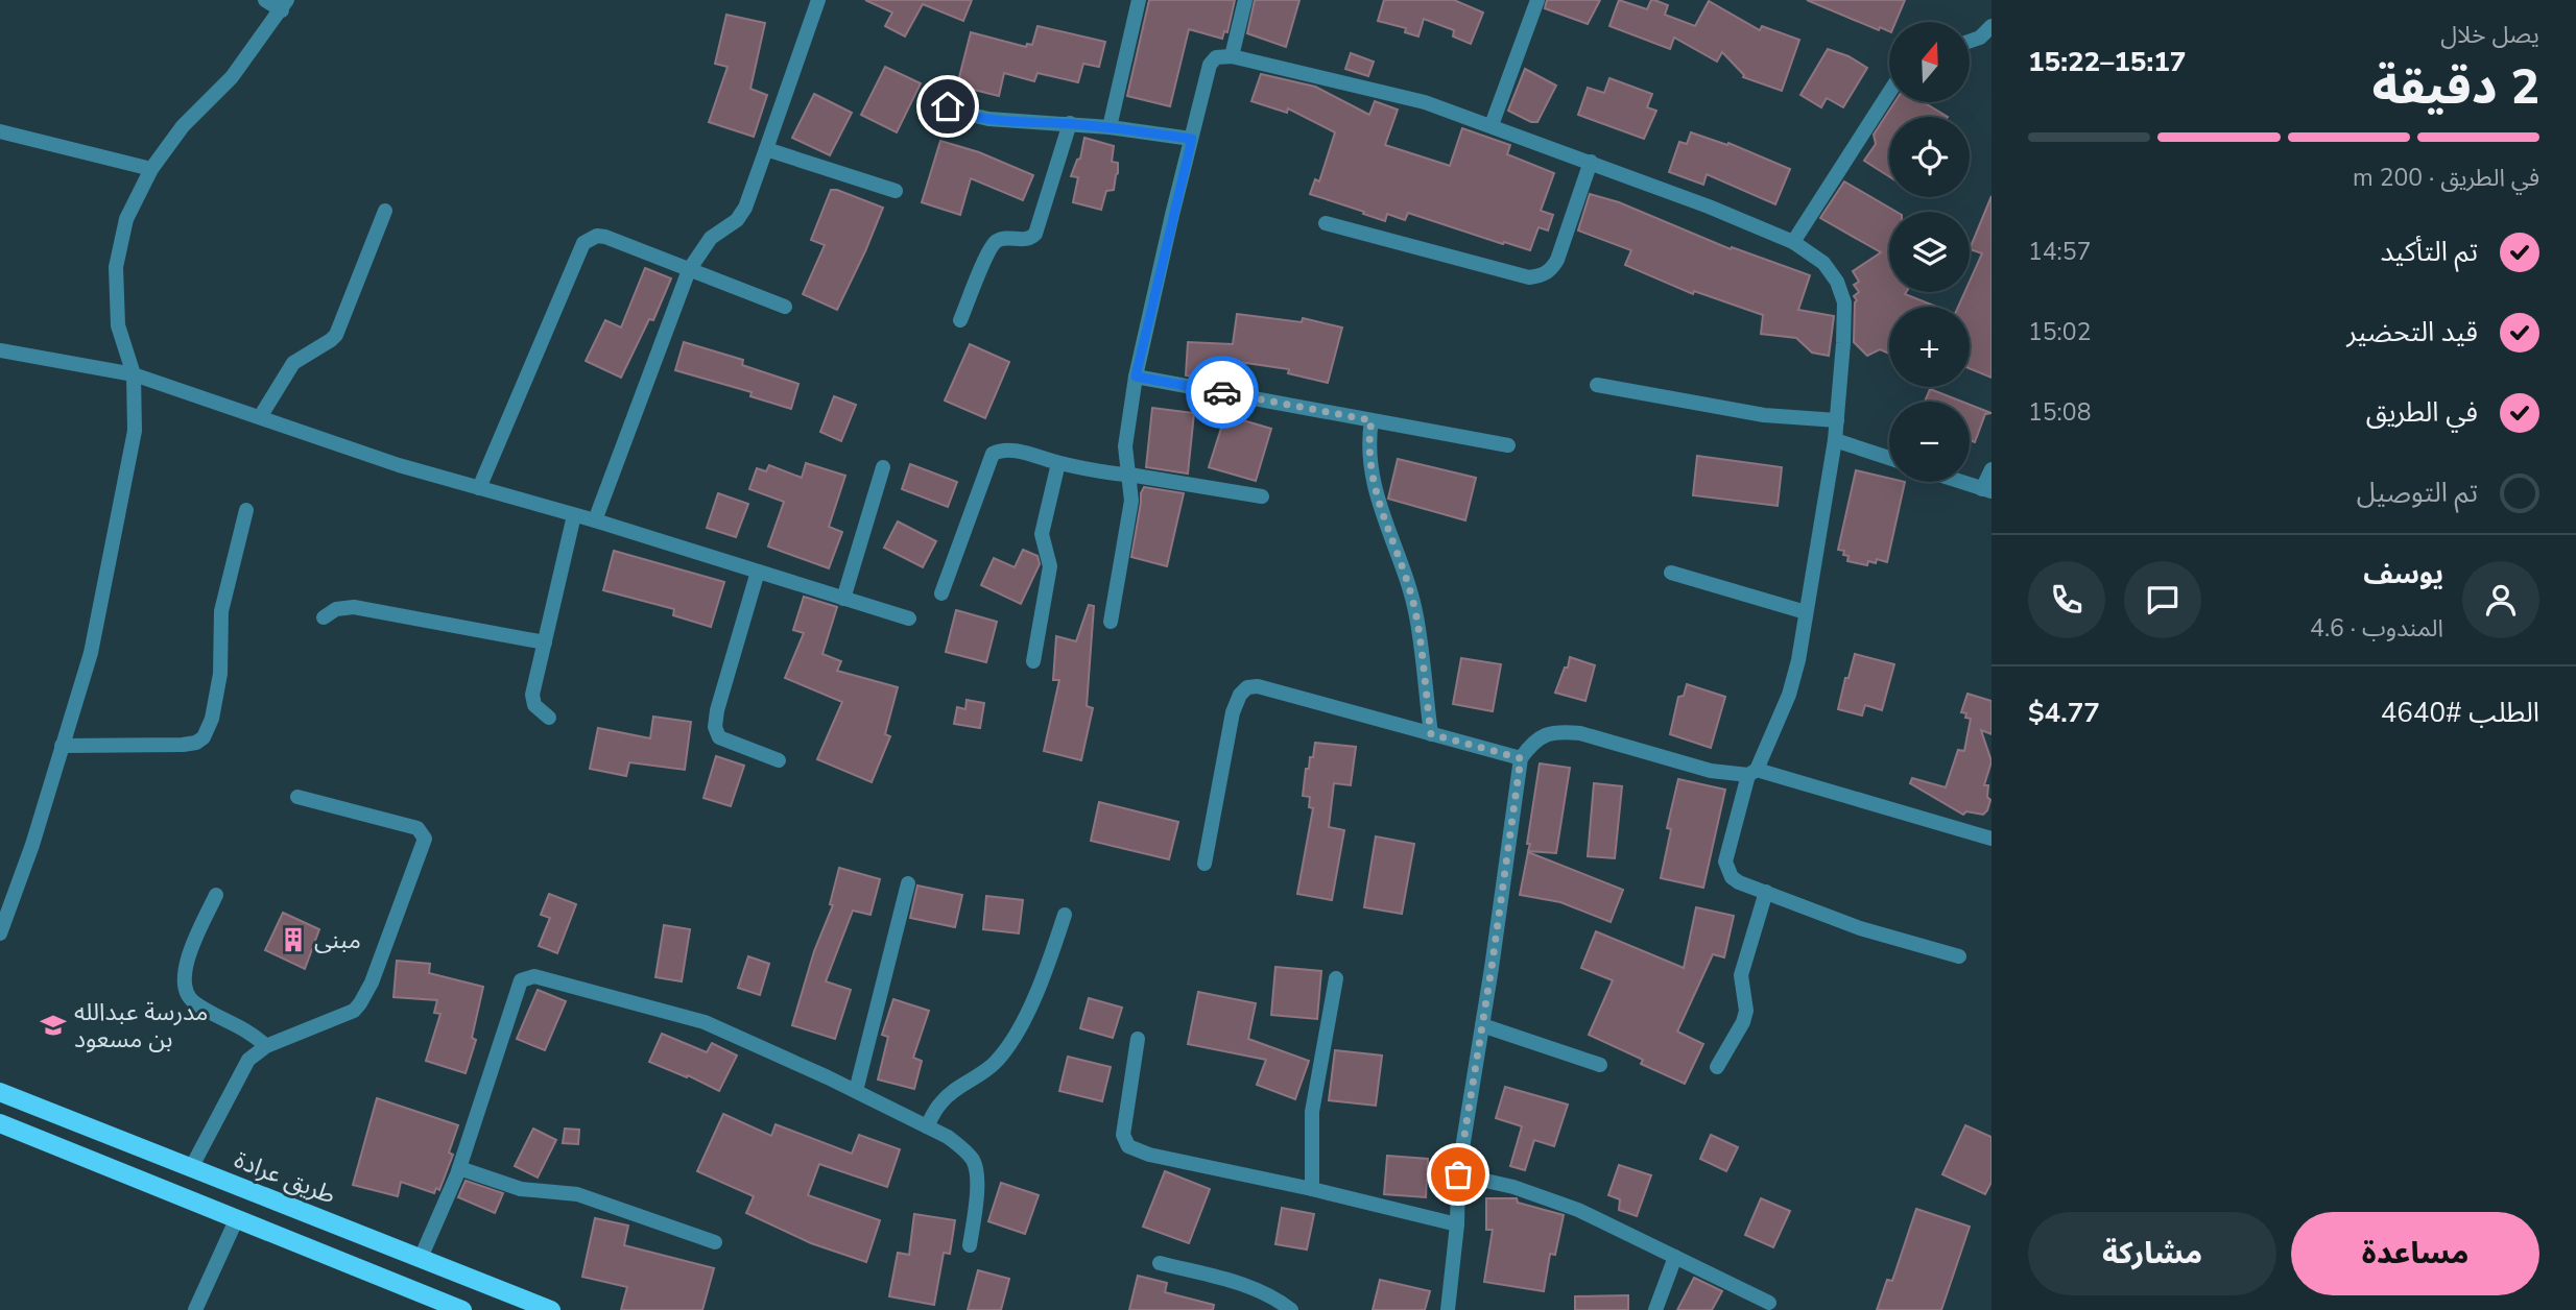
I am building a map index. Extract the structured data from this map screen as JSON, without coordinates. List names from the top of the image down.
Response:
{
  "streets": {
    "main road": ["طريق عرادة"]
  },
  "places": {
    "building": ["مبنى"],
    "school or university": ["مدرسة عبدالله بن مسعود"]
  },
  "north": "top",
  "page": {
    "heading": ["2 دقيقة", "يصل خلال", "15:17–15:22"],
    "panel": [
      "يوسف",
      "المندوب · 4.6",
      "الطلب #4640",
      "$4.77"
    ],
    "map_buttons": ["+", "−"],
    "bar": "في الطريق · 200 m",
    "list": [
      ["تم التأكيد", "14:57"],
      ["قيد التحضير", "15:02"],
      ["في الطريق", "15:08"],
      "تم التوصيل"
    ],
    "buttons": ["مساعدة", "مشاركة"]
  }
}
